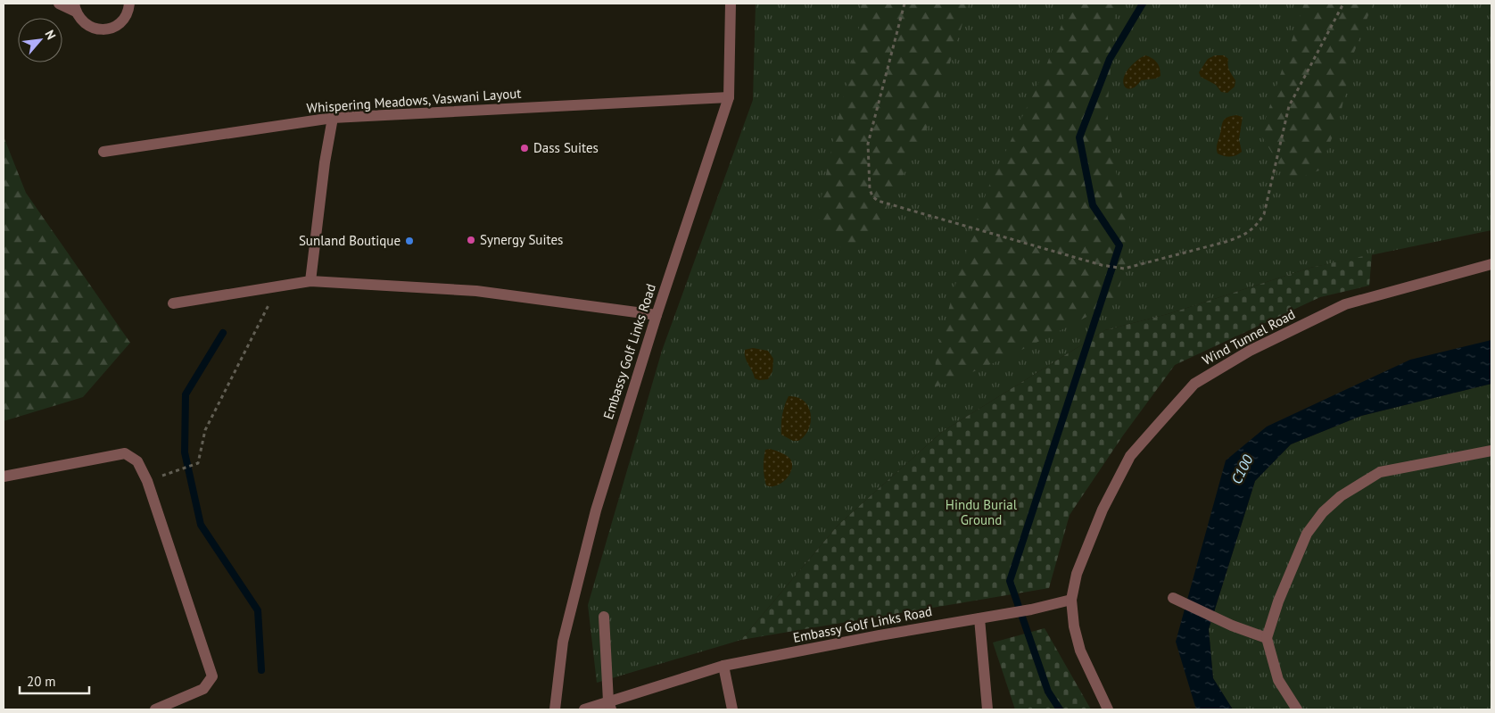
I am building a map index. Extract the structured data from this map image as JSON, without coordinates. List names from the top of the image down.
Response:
{
  "streets": {
    "street": ["Whispering Meadows, Vaswani Layout", "Wind Tunnel Road", "Embassy Golf Links Road"]
  },
  "crossings": [
    ["Whispering Meadows, Vaswani Layout", "Embassy Golf Links Road"],
    ["Wind Tunnel Road", "Embassy Golf Links Road"]
  ],
  "water": ["C100"],
  "parks": ["Hindu Burial Ground"],
  "places": ["Dass Suites", "Synergy Suites", "Sunland Boutique"],
  "scale_bar": "20 m",
  "north": "top right"
}
